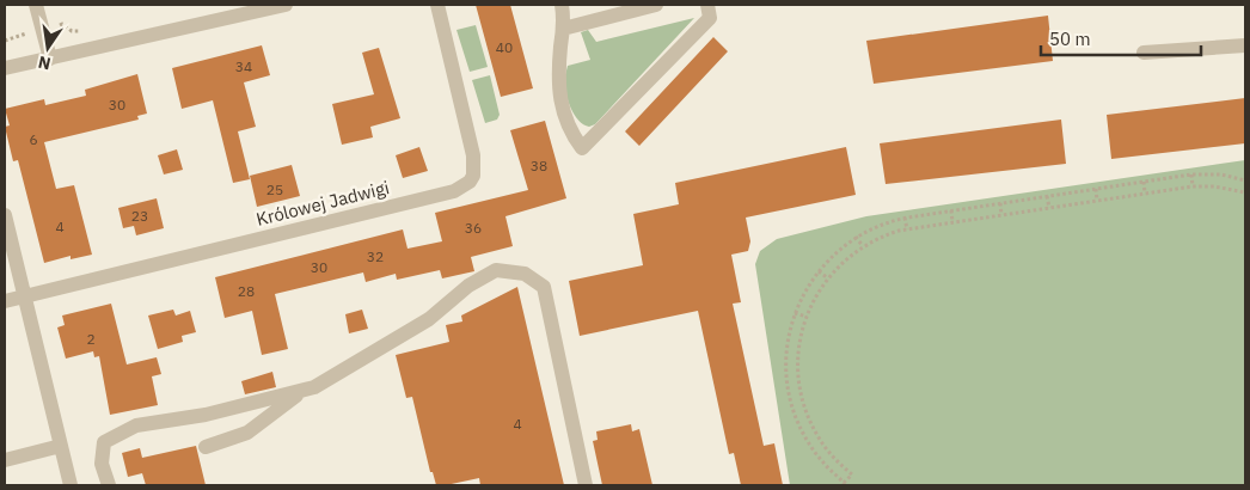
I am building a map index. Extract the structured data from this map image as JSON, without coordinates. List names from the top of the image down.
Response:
{
  "streets": {
    "street": ["Królowej Jadwigi"]
  },
  "house_numbers": [
    "40",
    "34",
    "30",
    "6",
    "38",
    "25",
    "23",
    "4",
    "36",
    "32",
    "30",
    "28",
    "2",
    "4"
  ],
  "scale_bar": "50 m",
  "north": "bottom"
}
